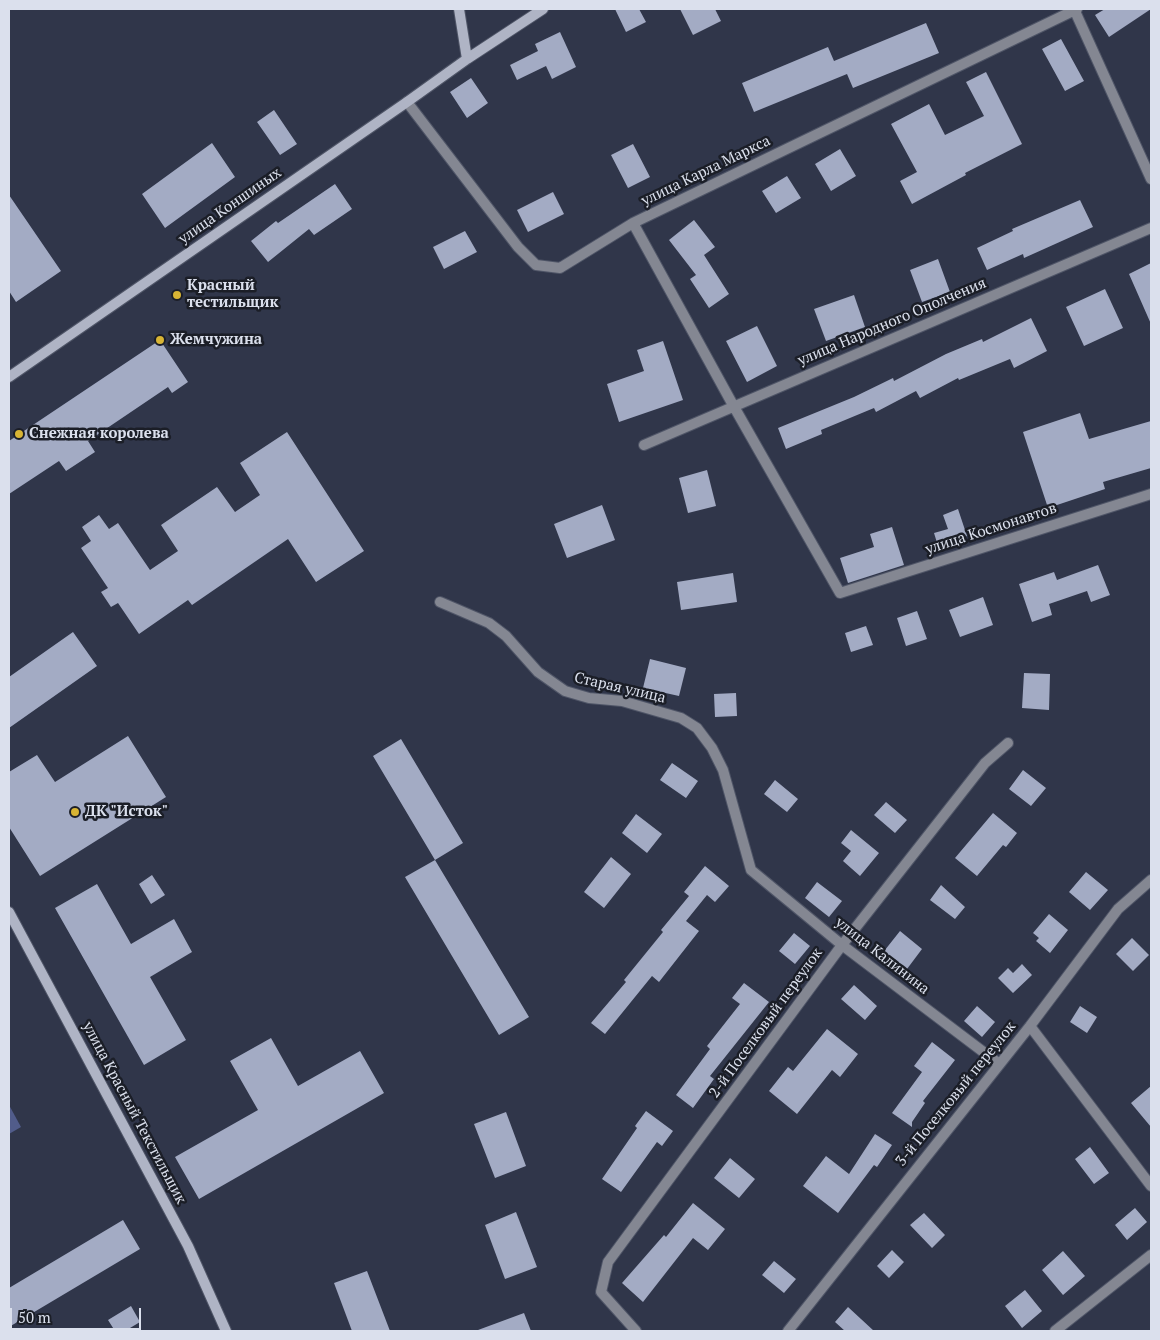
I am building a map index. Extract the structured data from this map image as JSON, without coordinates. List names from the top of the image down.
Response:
{
  "streets": {
    "main road": ["улица Коншиных", "улица Красный Текстильщик"],
    "street": [
      "улица Карла Маркса",
      "улица Народного Ополчения",
      "улица Космонавтов",
      "Старая улица",
      "улица Калинина",
      "2-й Поселковый переулок",
      "3-й Поселковый переулок"
    ]
  },
  "crossings": [
    ["улица Карла Маркса", "улица Коншиных"],
    ["улица Народного Ополчения", "улица Космонавтов"],
    ["Старая улица", "улица Калинина"],
    ["улица Калинина", "2-й Поселковый переулок"],
    ["улица Калинина", "3-й Поселковый переулок"]
  ],
  "places": [
    "Красный тестильщик",
    "Жемчужина",
    "Снежная королева",
    "ДК \"Исток\""
  ],
  "scale_bar": "50 m"
}
